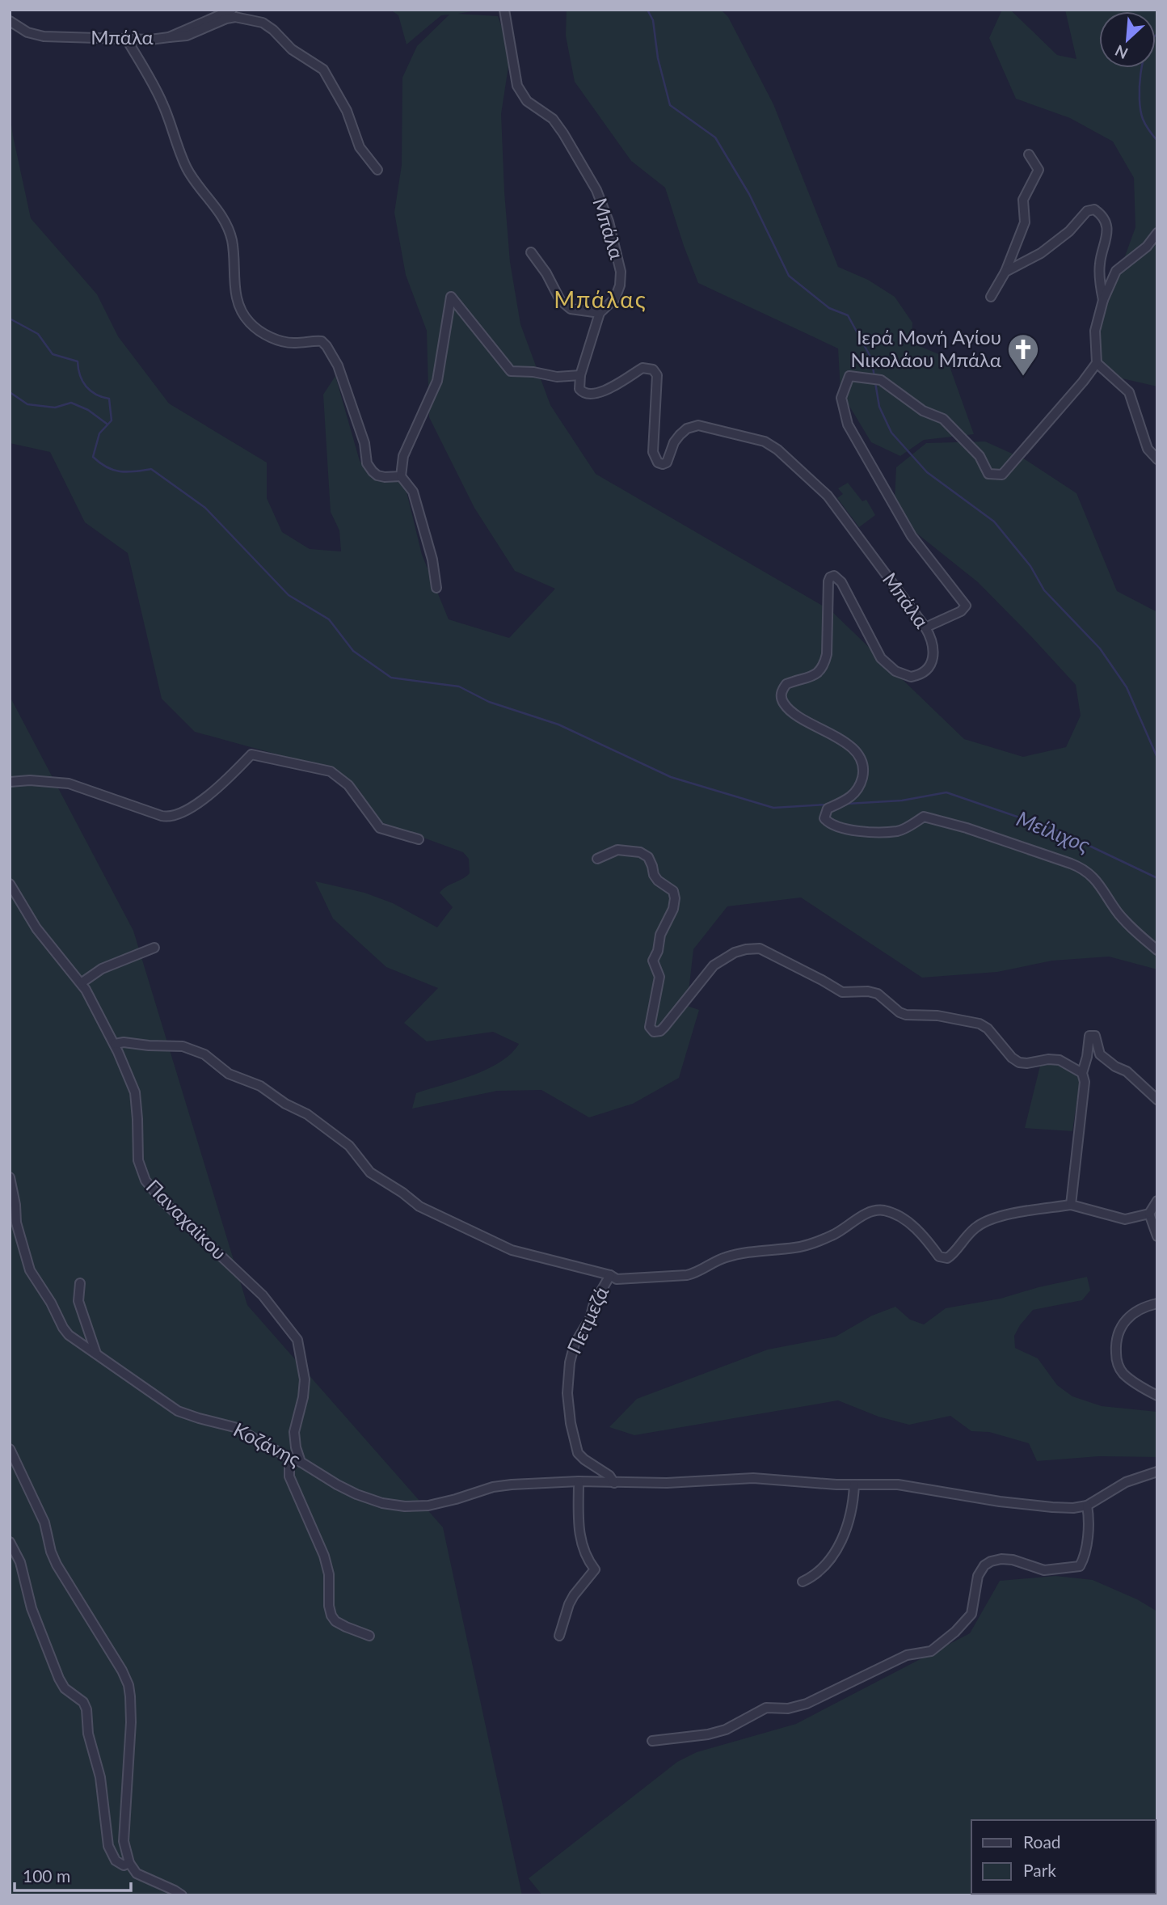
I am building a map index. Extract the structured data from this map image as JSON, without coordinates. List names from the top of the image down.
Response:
{
  "streets": {
    "street": [
      "Μπάλα",
      "Παναχαϊκου",
      "Πετμεζά",
      "Κοζάνης"
    ]
  },
  "crossings": [
    ["Παναχαϊκου", "Κοζάνης"],
    ["Πετμεζά", "Κοζάνης"]
  ],
  "districts": ["Μπάλας"],
  "water": ["Μείλιχος"],
  "places": {
    "church": ["Ιερά Μονή Αγίου Νικολάου Μπάλα"]
  },
  "legend": ["Road", "Park"],
  "scale_bar": "100 m",
  "north": "bottom left"
}
